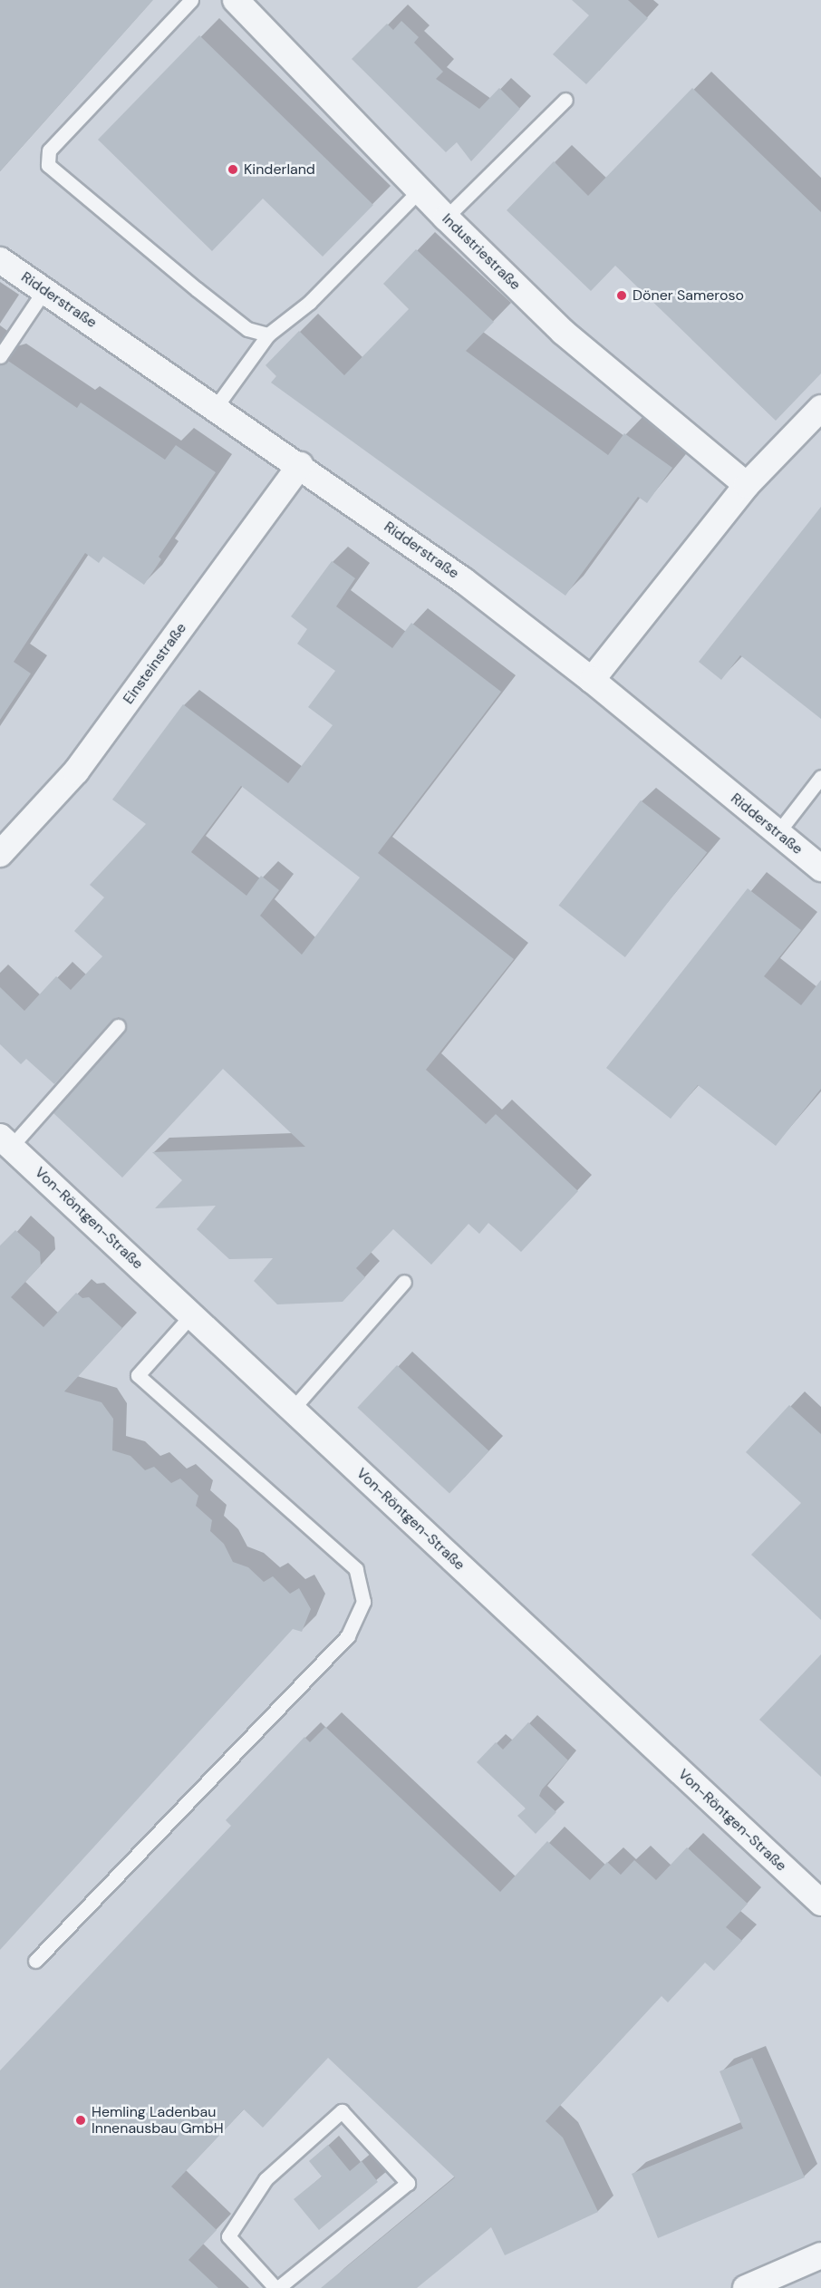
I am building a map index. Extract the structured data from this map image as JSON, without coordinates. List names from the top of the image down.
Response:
{
  "streets": {
    "street": [
      "Industriestraße",
      "Ridderstraße",
      "Einsteinstraße",
      "Von-Röntgen-Straße"
    ]
  },
  "crossings": [
    ["Ridderstraße", "Einsteinstraße"]
  ],
  "places": ["Kinderland", "Döner Sameroso", "Hemling Ladenbau Innenausbau GmbH"]
}
